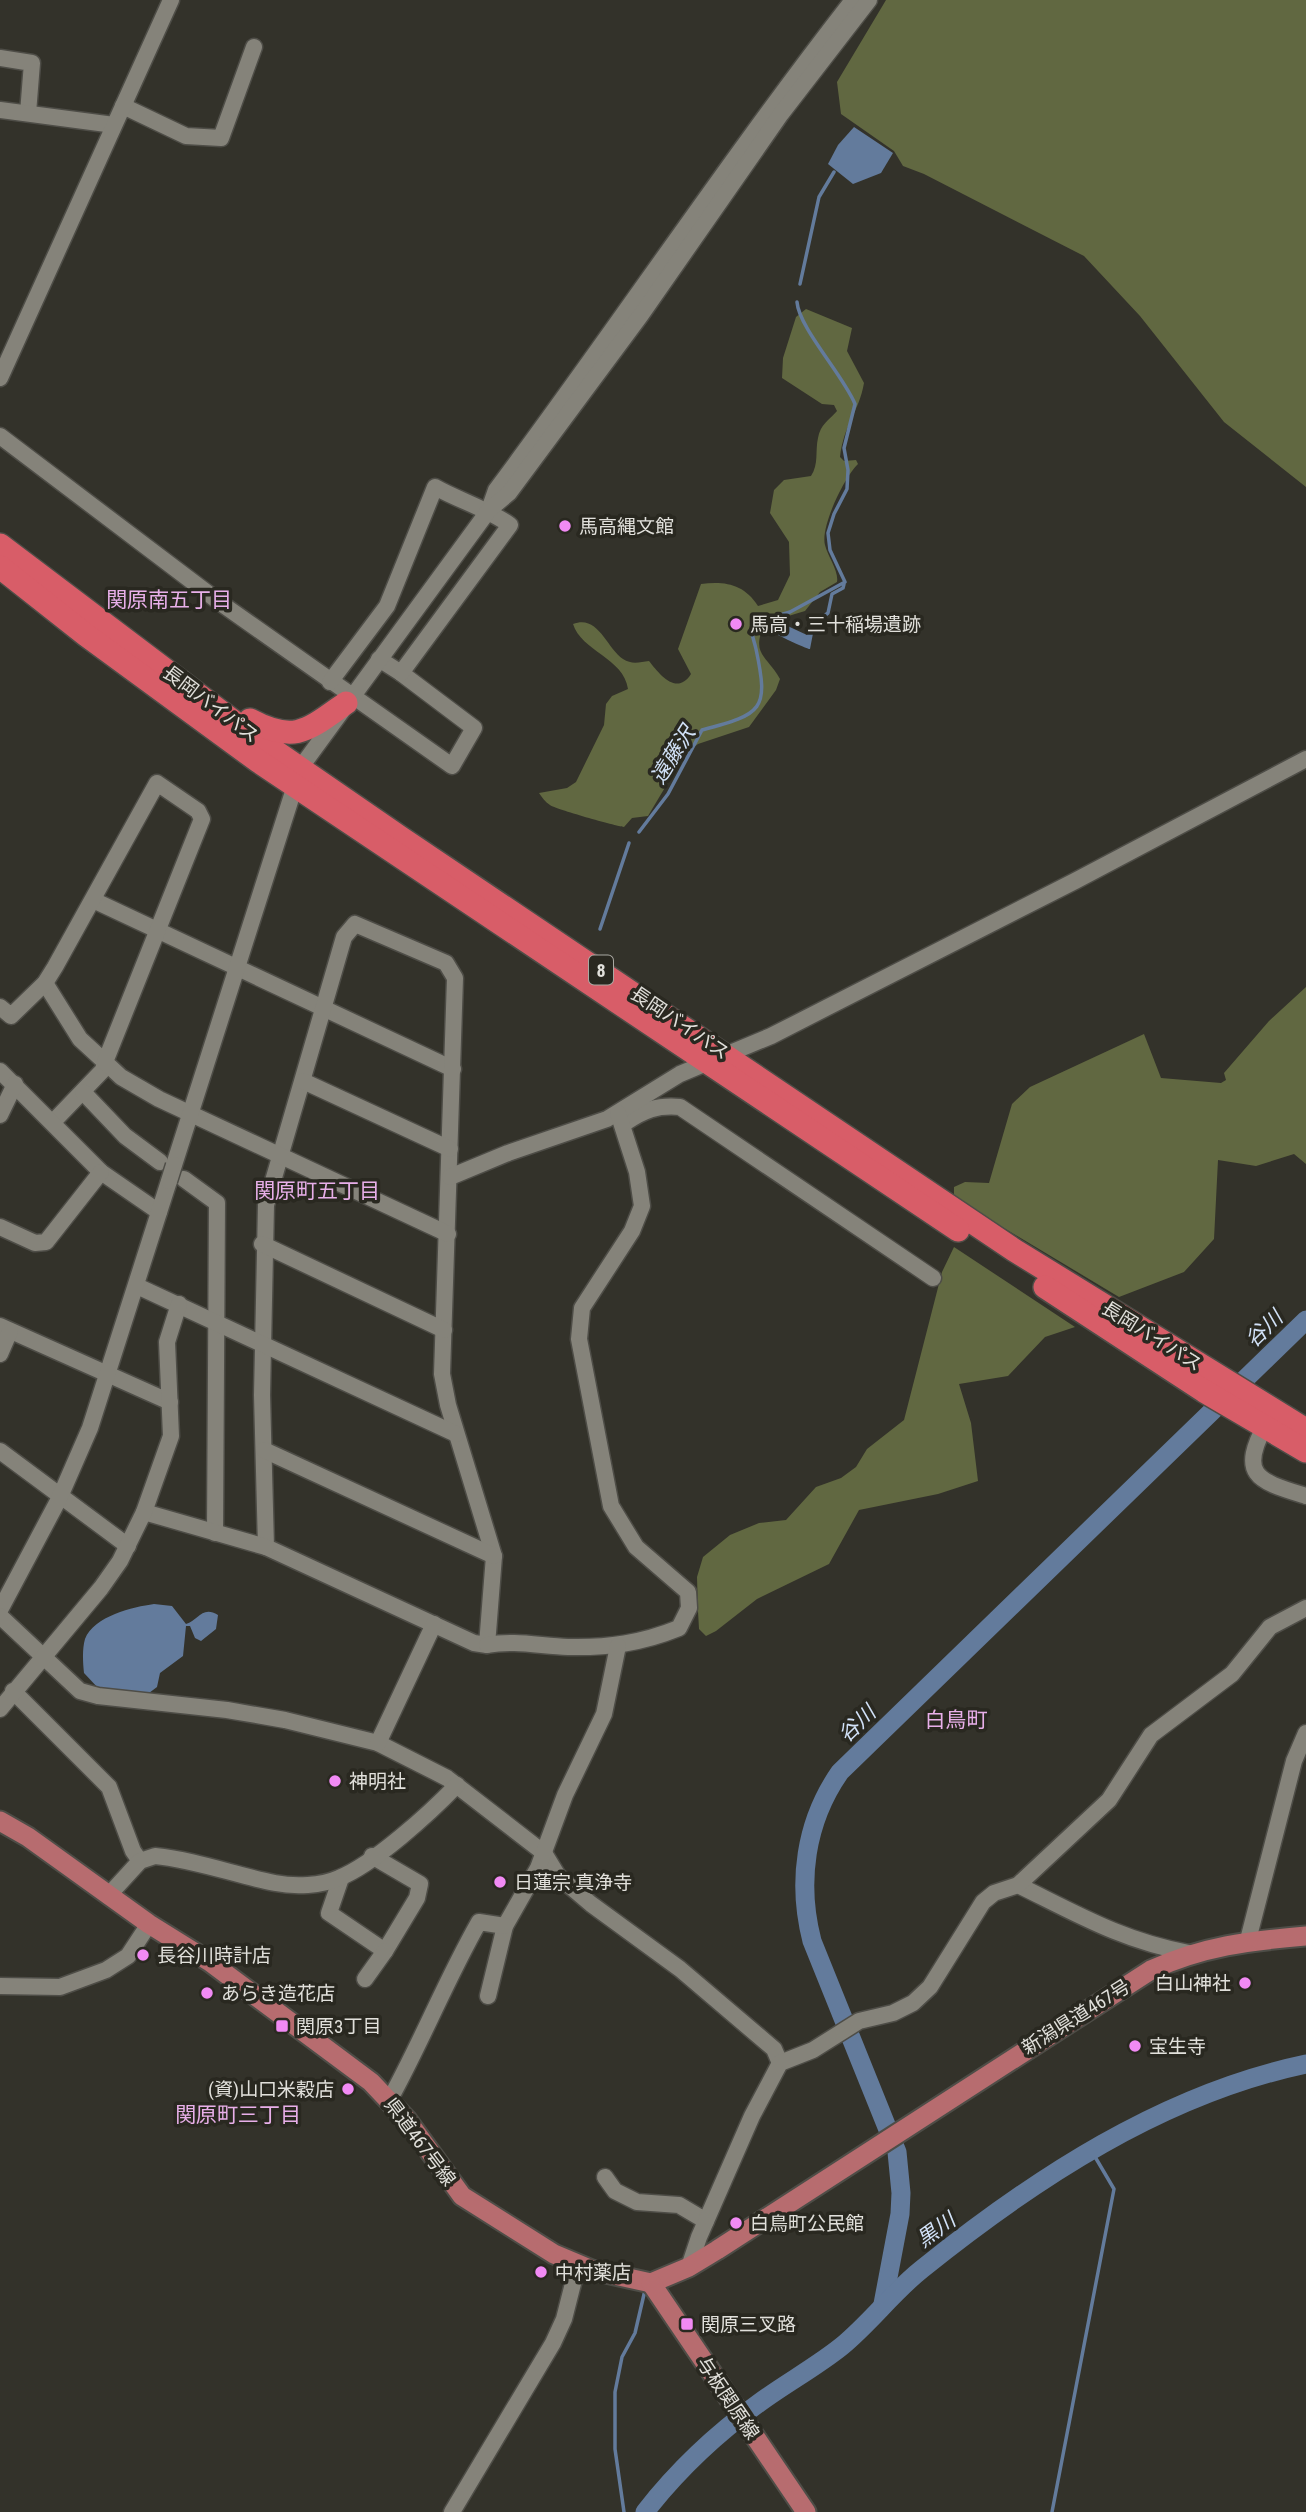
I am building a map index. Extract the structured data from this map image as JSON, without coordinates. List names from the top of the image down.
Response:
{
  "streets": {
    "highway": ["長岡バイパス", "8"],
    "main road": ["新潟県道467号", "県道467号線", "与板関原線"]
  },
  "crossings": [
    ["県道467号線", "与板関原線"]
  ],
  "districts": [
    "関原南五丁目",
    "関原町五丁目",
    "白鳥町",
    "関原町三丁目"
  ],
  "water": ["遠藤沢", "谷川", "黒川"],
  "places": {
    "other": [
      "馬高縄文館",
      "馬高・三十稲場遺跡",
      "神明社",
      "日蓮宗 真浄寺",
      "長谷川時計店",
      "白山神社",
      "あらき造花店",
      "宝生寺",
      "(資)山口米穀店",
      "白鳥町公民館",
      "中村薬店"
    ],
    "transit": ["関原3丁目", "関原三叉路"]
  }
}
